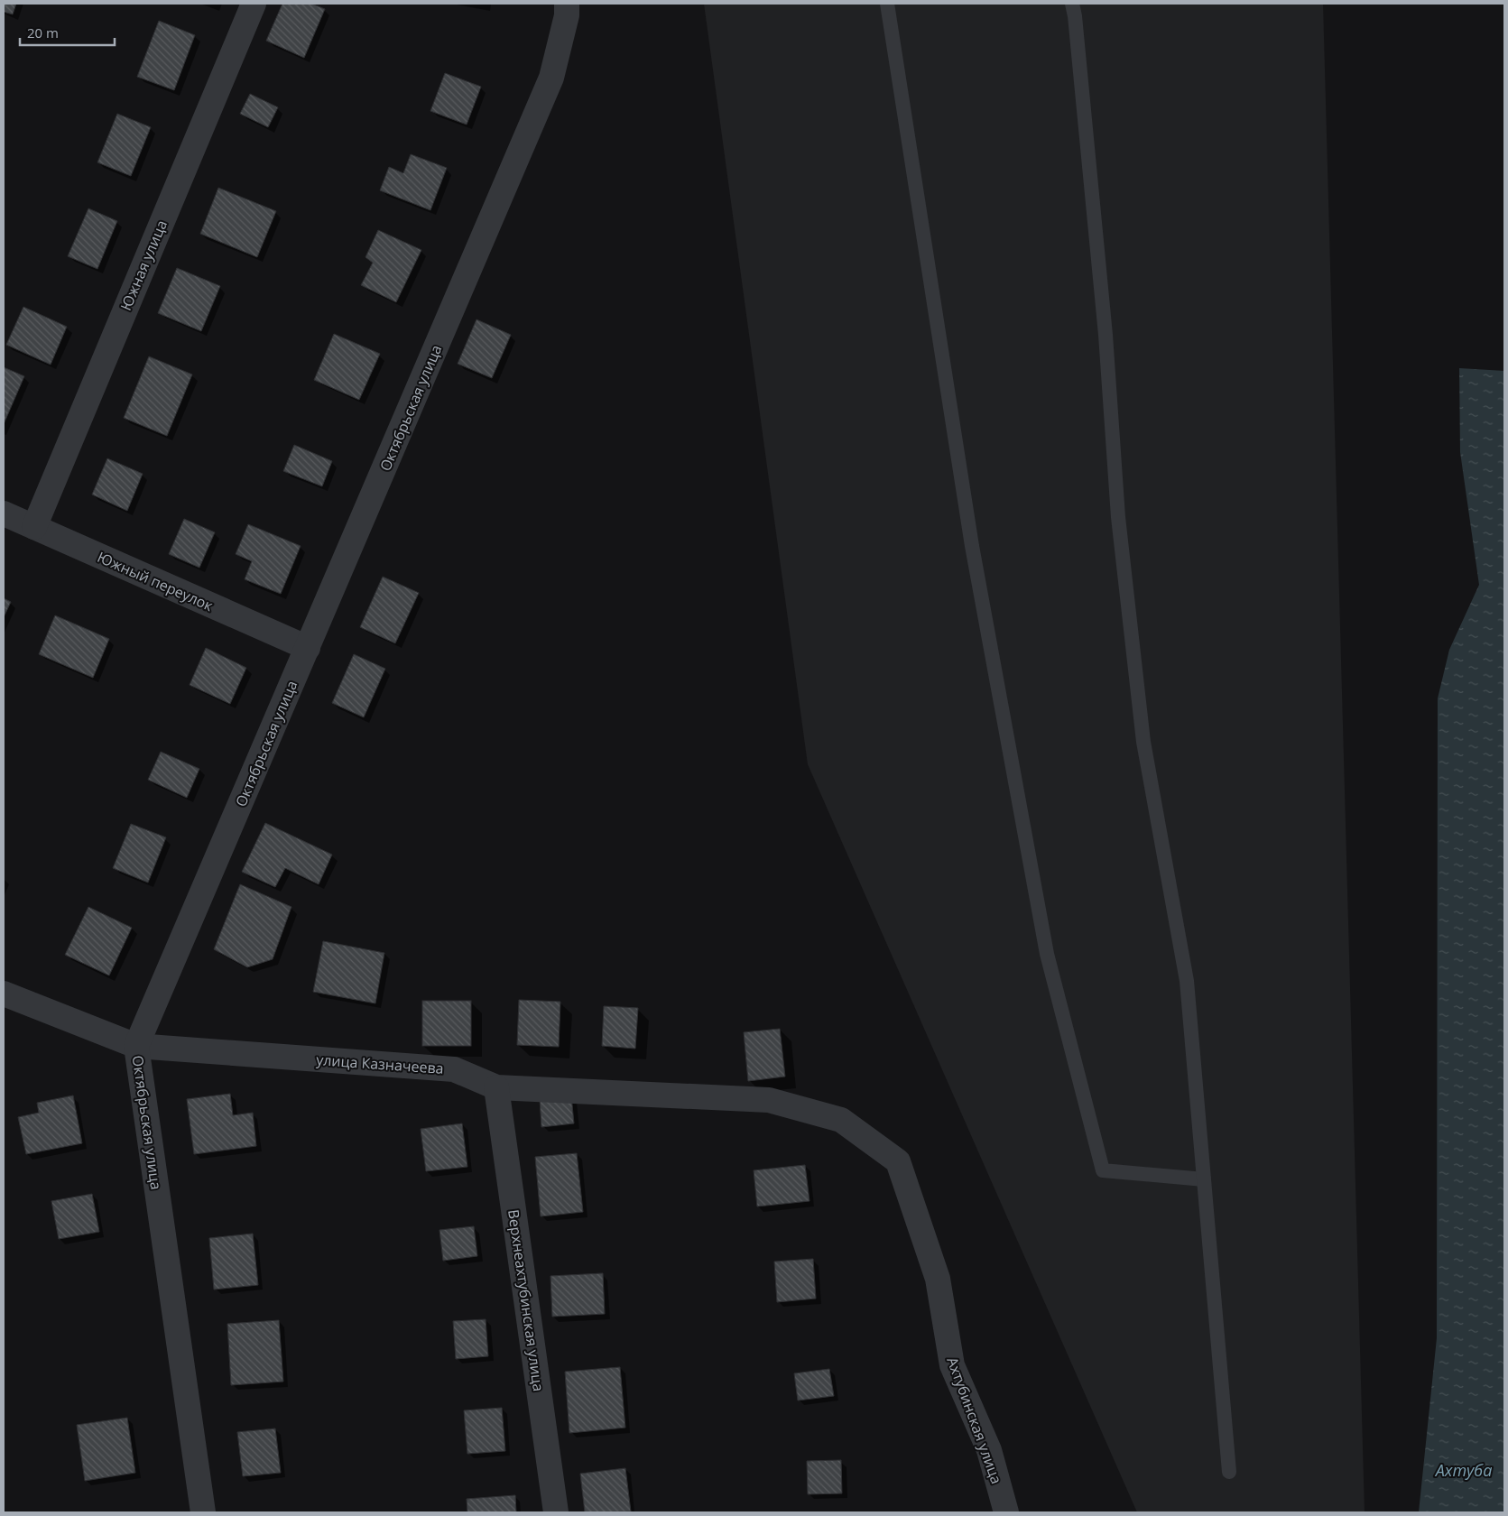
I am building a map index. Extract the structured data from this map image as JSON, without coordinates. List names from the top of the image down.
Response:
{
  "streets": {
    "street": [
      "Южная улица",
      "Октябрьская улица",
      "Южный переулок",
      "улица Казначеева",
      "Верхнеахтубинская улица",
      "Ахтубинская улица"
    ]
  },
  "crossings": [
    ["Южная улица", "Южный переулок"],
    ["Октябрьская улица", "Южный переулок"],
    ["Октябрьская улица", "улица Казначеева"],
    ["улица Казначеева", "Верхнеахтубинская улица"],
    ["улица Казначеева", "Ахтубинская улица"]
  ],
  "water": ["Ахтуба"],
  "scale_bar": "20 m"
}
